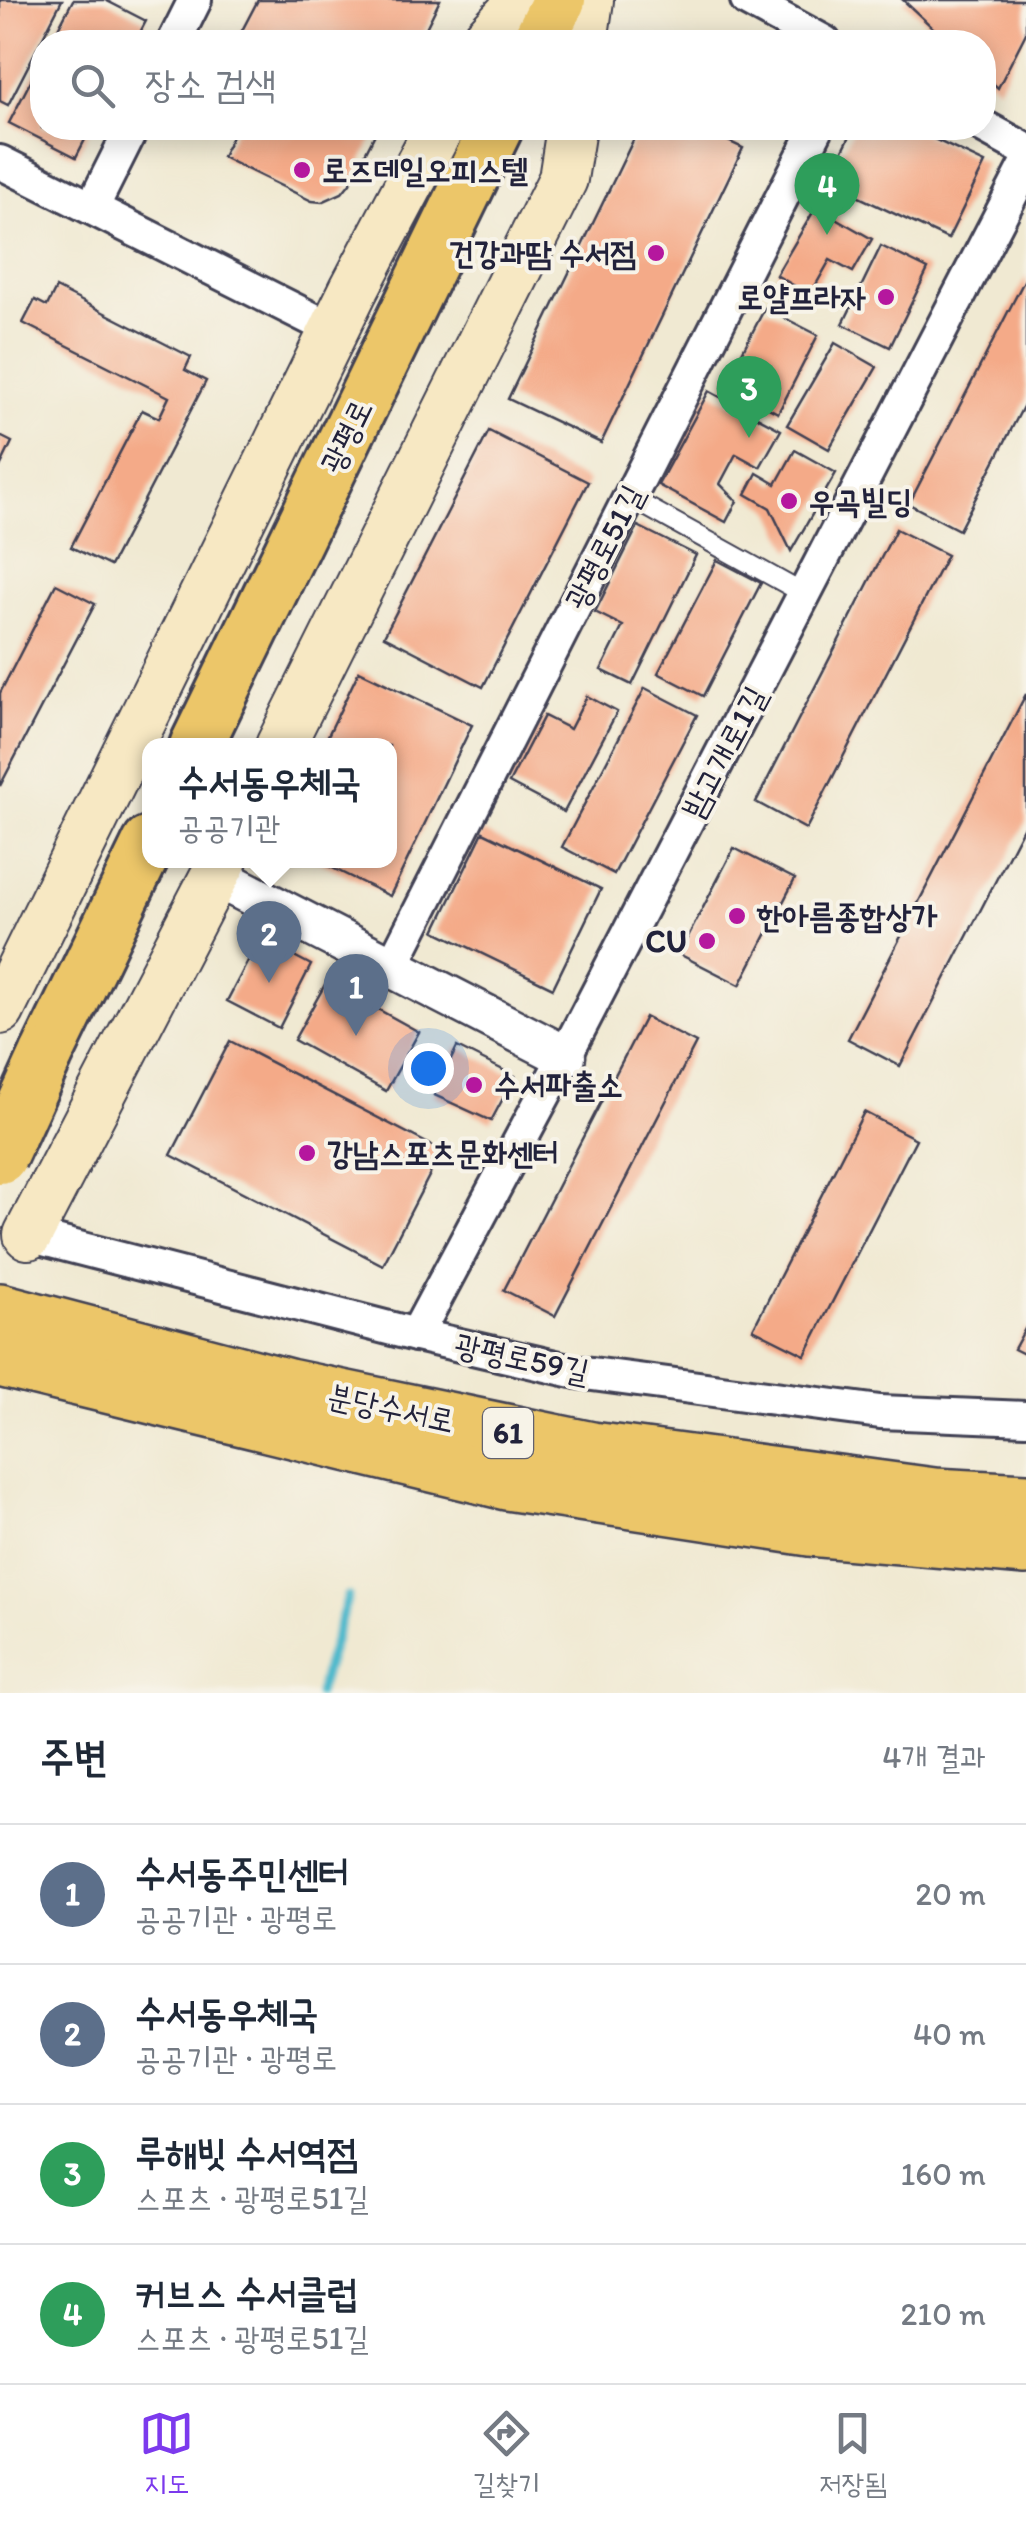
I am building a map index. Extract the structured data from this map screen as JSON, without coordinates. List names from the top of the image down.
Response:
{
  "streets": {
    "highway": ["분당수서로", "61"],
    "main road": ["광평로"],
    "street": ["광평로51길", "밤고개로1길", "광평로59길"]
  },
  "crossings": [
    ["밤고개로1길", "광평로59길"]
  ],
  "places": [
    "로즈데일오피스텔",
    "건강과땀 수서점",
    "로얄프라자",
    "우곡빌딩",
    "한아름종합상가",
    "CU",
    "수서파출소",
    "강남스포츠문화센터"
  ],
  "page": {
    "search": "장소 검색",
    "pins": [
      "4",
      "3",
      "2",
      "1"
    ],
    "popup": ["수서동우체국", "공공기관"],
    "heading": ["주변", "4개 결과"],
    "list": [
      {
        "mark": "1",
        "name": "수서동주민센터",
        "note": "공공기관 · 광평로",
        "value": "20 m"
      },
      {
        "mark": "2",
        "name": "수서동우체국",
        "note": "공공기관 · 광평로",
        "value": "40 m"
      },
      {
        "mark": "3",
        "name": "루해빗 수서역점",
        "note": "스포츠 · 광평로51길",
        "value": "160 m"
      },
      {
        "mark": "4",
        "name": "커브스 수서클럽",
        "note": "스포츠 · 광평로51길",
        "value": "210 m"
      }
    ],
    "nav": ["지도", "길찾기", "저장됨"]
  }
}
